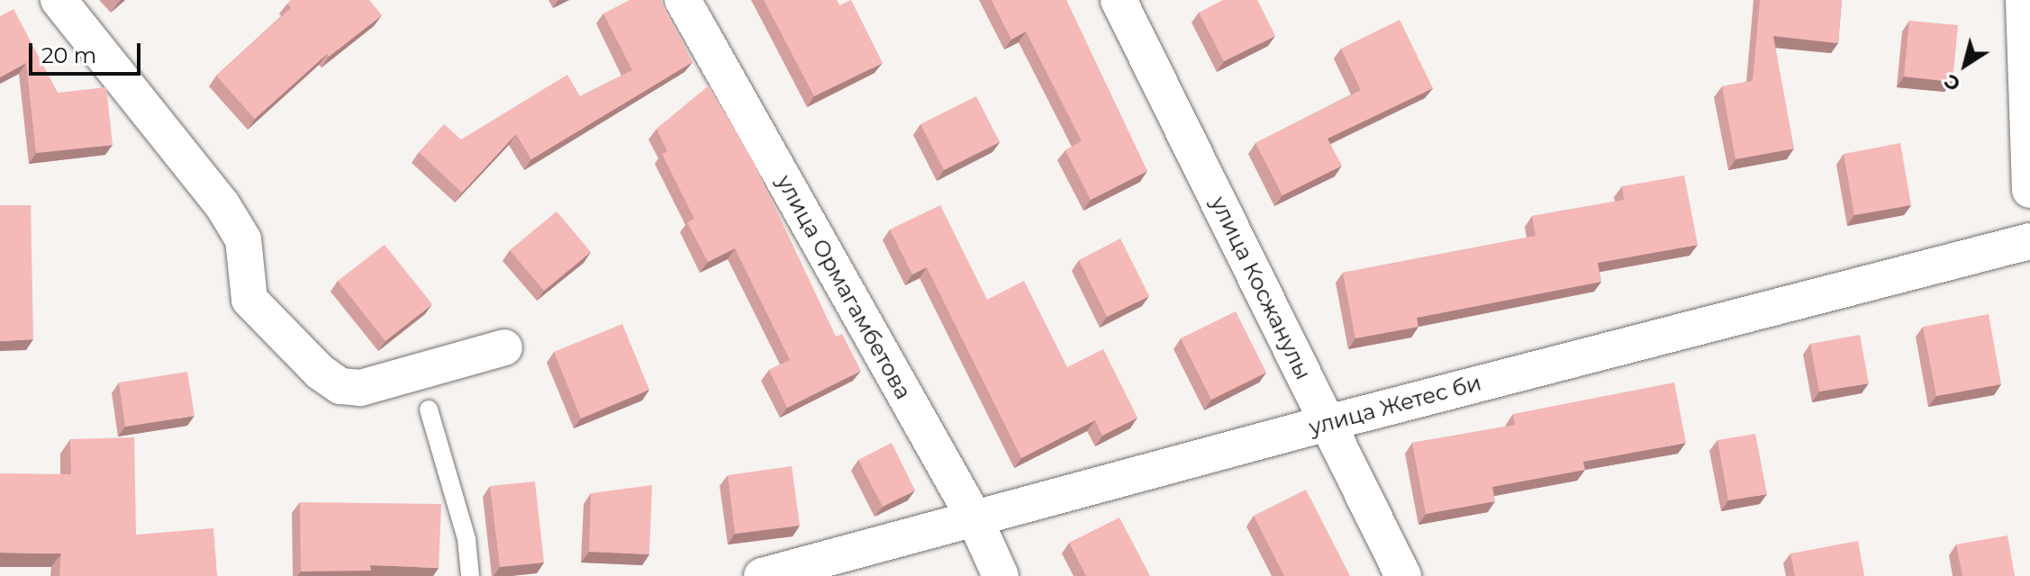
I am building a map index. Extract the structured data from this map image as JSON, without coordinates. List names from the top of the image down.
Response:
{
  "streets": {
    "street": ["улица Ормагамбетова", "улица Косжанулы", "улица Жетес би"]
  },
  "crossings": [
    ["улица Ормагамбетова", "улица Жетес би"],
    ["улица Косжанулы", "улица Жетес би"]
  ],
  "scale_bar": "20 m",
  "north": "bottom left"
}
